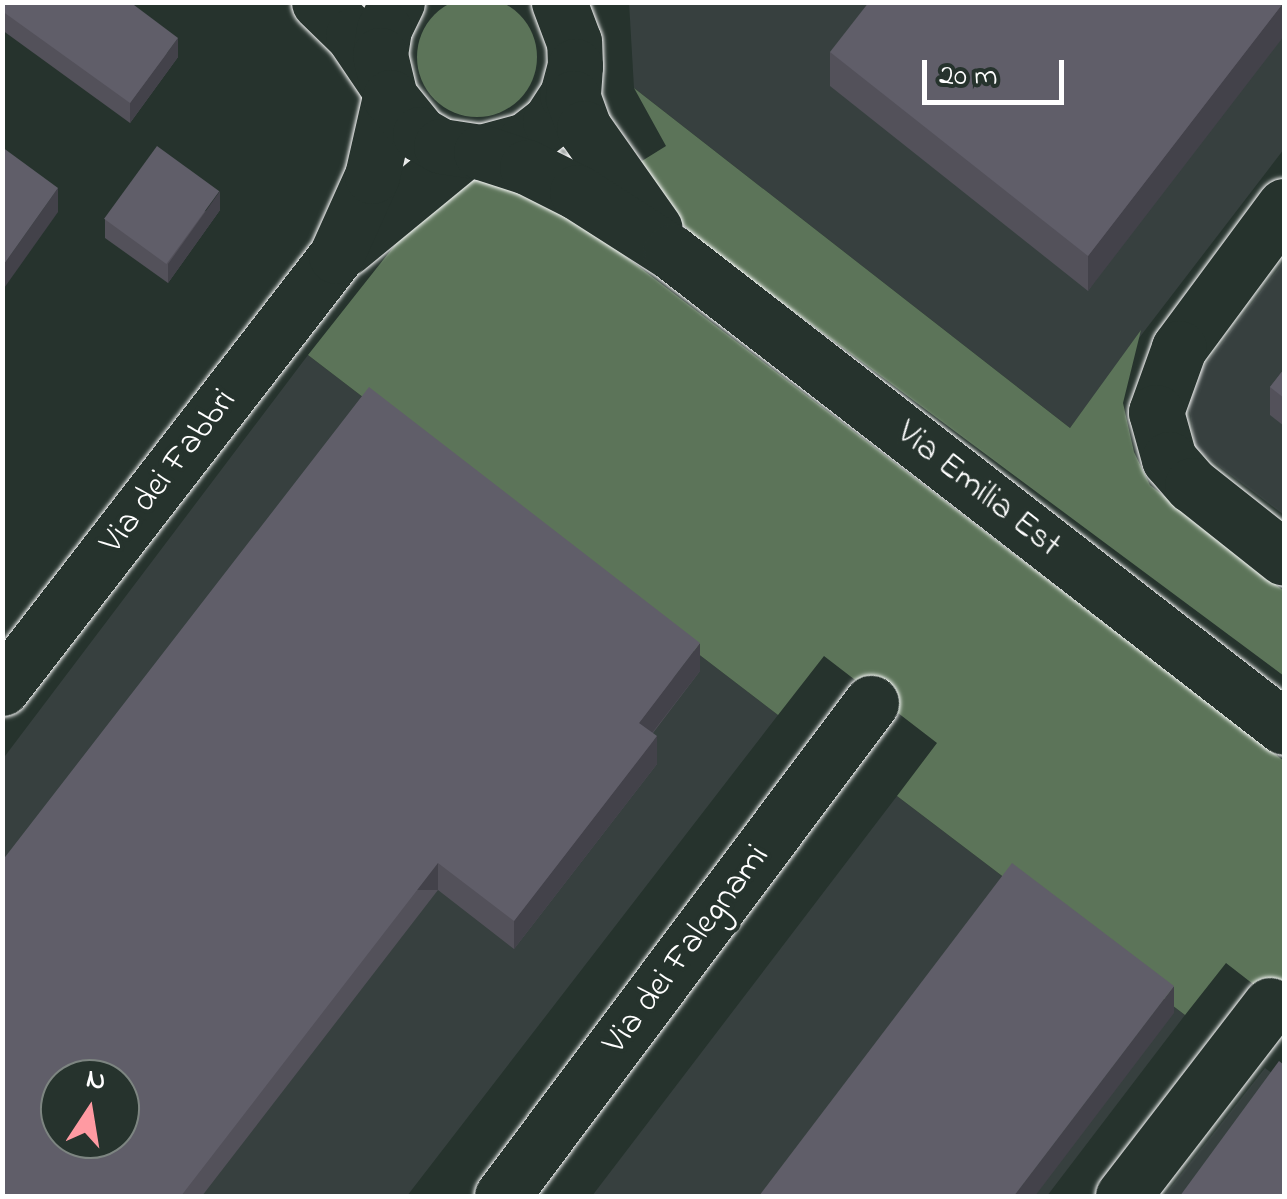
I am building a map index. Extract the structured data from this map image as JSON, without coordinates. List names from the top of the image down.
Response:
{
  "streets": {
    "street": ["Via dei Fabbri", "Via Emilia Est", "Via dei Falegnami"]
  },
  "crossings": [
    ["Via dei Fabbri", "Via Emilia Est"]
  ],
  "scale_bar": "20 m",
  "north": "top"
}
